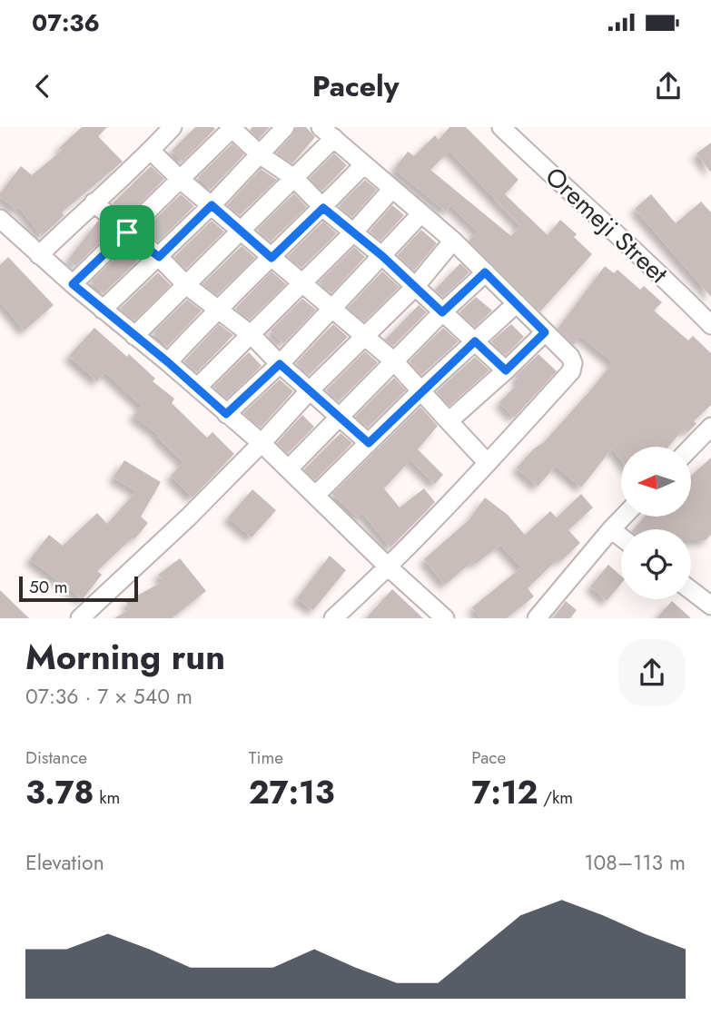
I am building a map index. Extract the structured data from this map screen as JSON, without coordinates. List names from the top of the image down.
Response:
{
  "streets": {
    "street": ["Oremeji Street"]
  },
  "scale_bar": "50 m",
  "north": "left",
  "page": {
    "status": "07:36",
    "header": "Pacely",
    "scale": "50 m",
    "heading": ["Morning run", "07:36 · 7 × 540 m"],
    "stats": [
      ["Distance", "3.78 km"],
      ["Time", "27:13"],
      ["Pace", "7:12 /km"]
    ],
    "chart": ["Elevation", "108–113 m"]
  }
}
